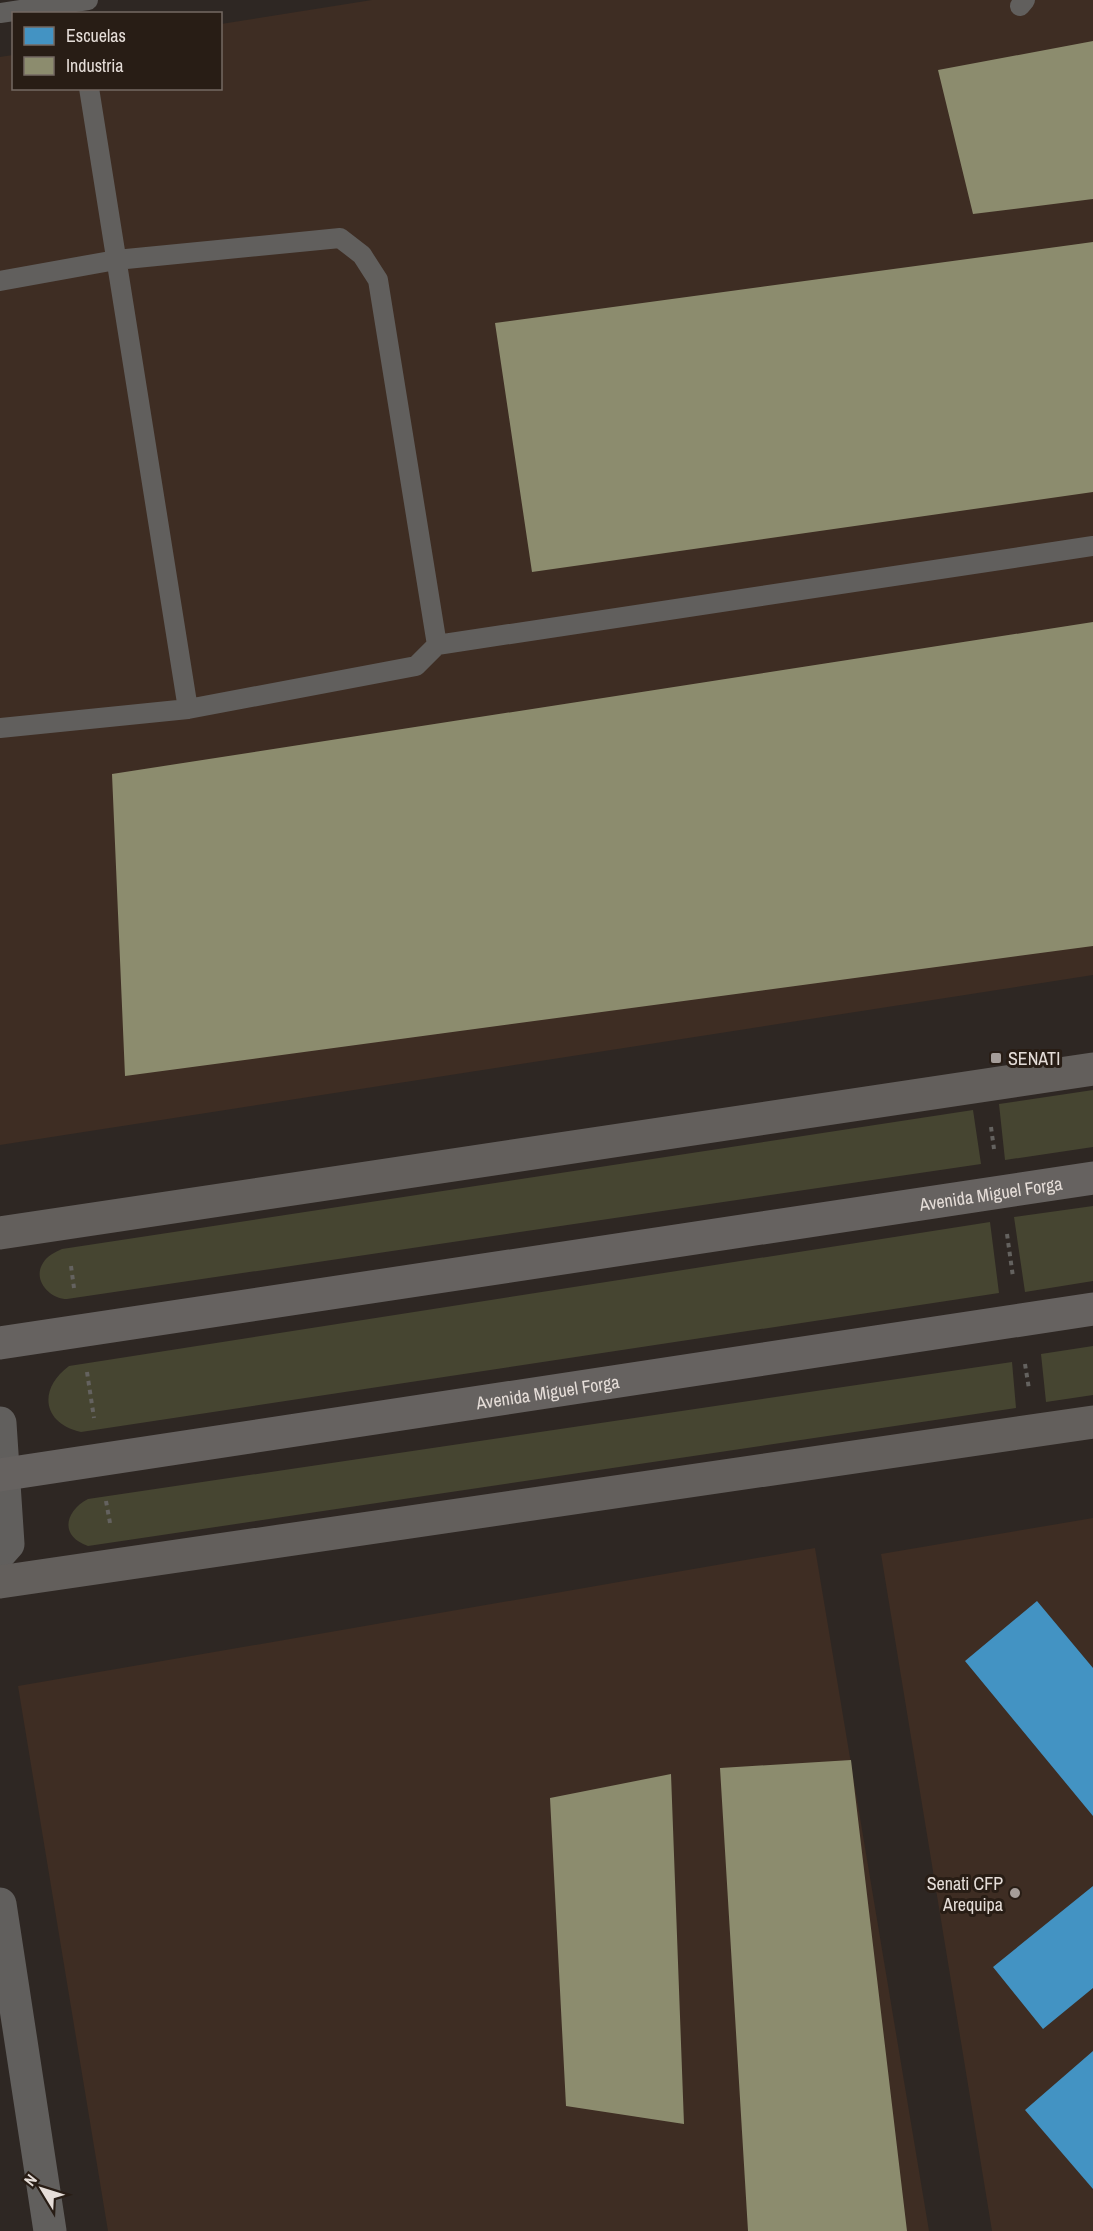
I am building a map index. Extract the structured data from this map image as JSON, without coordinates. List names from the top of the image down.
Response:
{
  "streets": {
    "highway": ["Avenida Miguel Forga"]
  },
  "places": {
    "transit": ["SENATI"],
    "other": ["Senati CFP Arequipa"]
  },
  "legend": ["Escuelas", "Industria"],
  "north": "top left"
}
